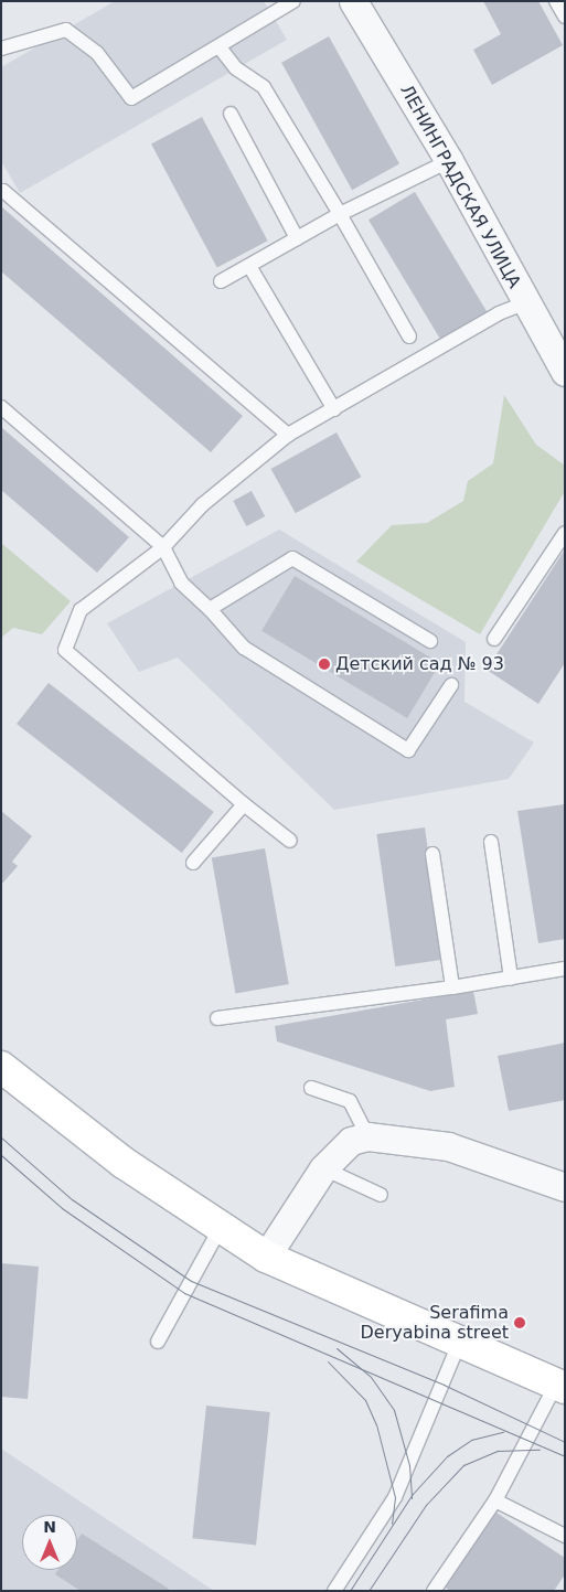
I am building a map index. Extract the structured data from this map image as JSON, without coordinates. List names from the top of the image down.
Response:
{
  "streets": {
    "street": ["ЛЕНИНГРАДСКАЯ УЛИЦА"]
  },
  "places": ["Детский сад № 93", "Serafima Deryabina street"],
  "north": "top"
}
